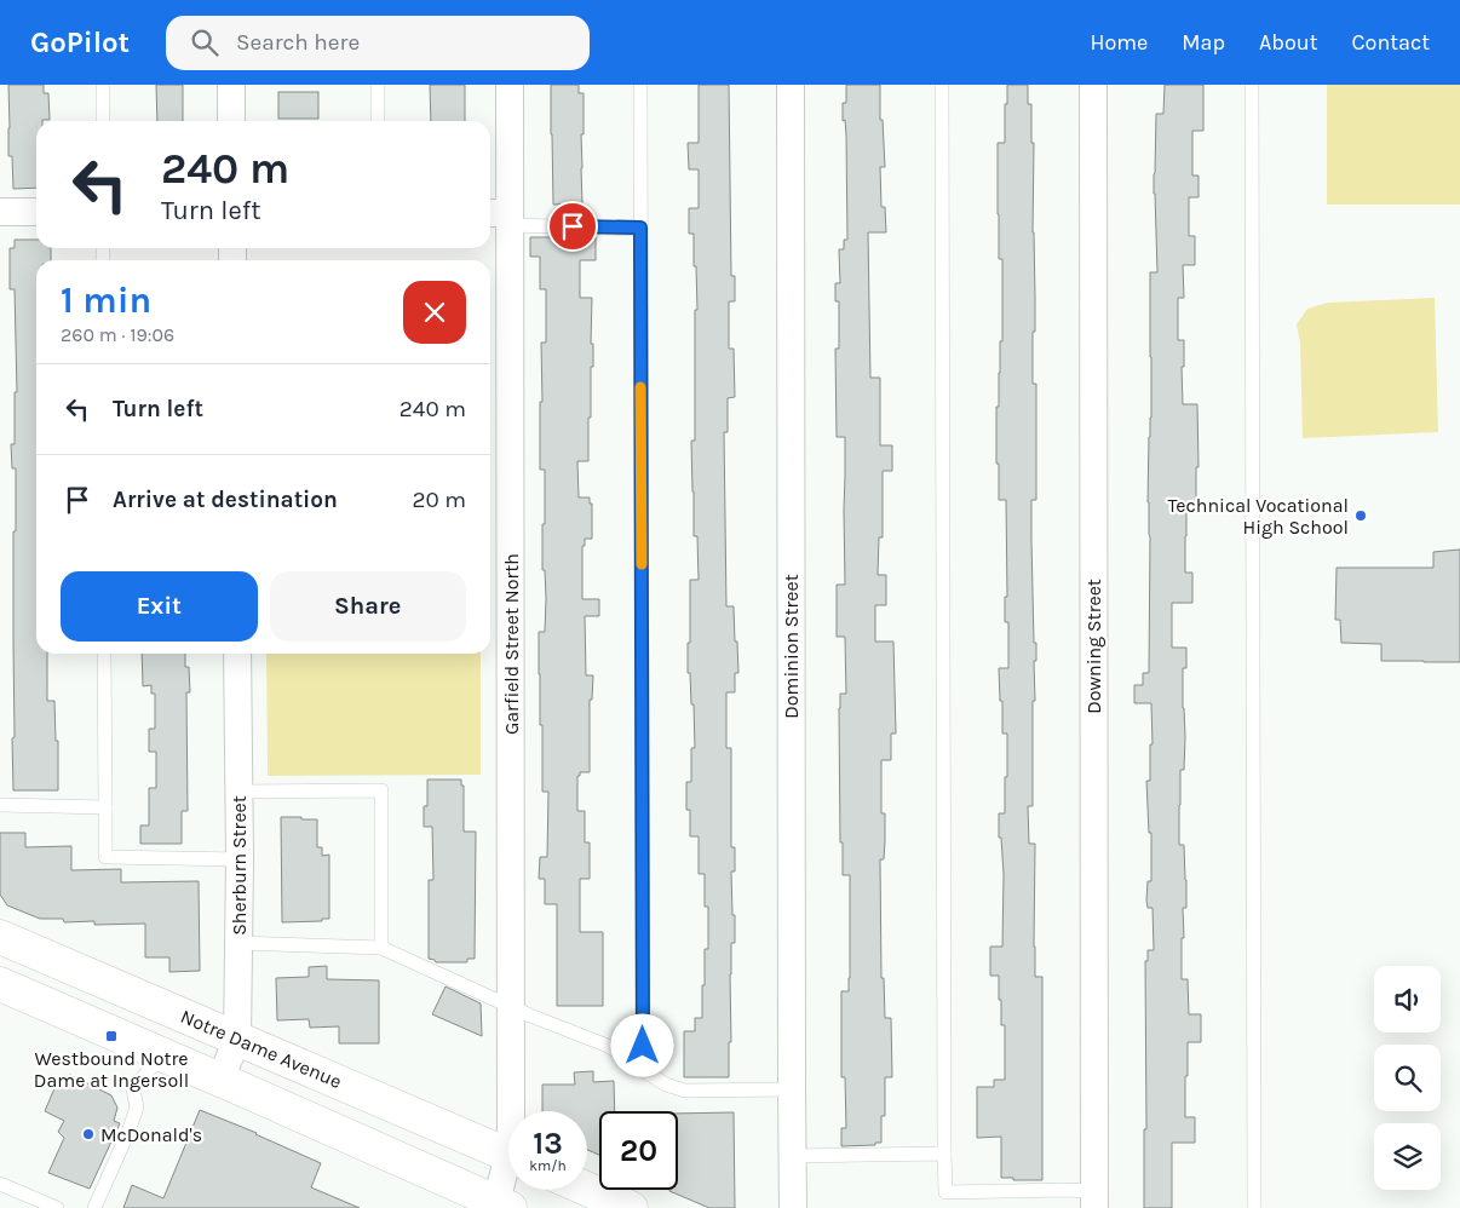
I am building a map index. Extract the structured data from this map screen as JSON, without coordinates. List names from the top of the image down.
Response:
{
  "streets": {
    "main road": ["Notre Dame Avenue"],
    "street": [
      "Garfield Street North",
      "Dominion Street",
      "Downing Street",
      "Sherburn Street"
    ]
  },
  "crossings": [
    ["Sherburn Street", "Notre Dame Avenue"]
  ],
  "places": {
    "other": ["Technical Vocational High School", "McDonald's"],
    "transit": ["Westbound Notre Dame at Ingersoll"]
  },
  "page": {
    "header": "GoPilot",
    "search": "Search here",
    "nav": [
      "Home",
      "Map",
      "About",
      "Contact"
    ],
    "turn": ["240 m", "Turn left"],
    "heading": ["1 min", "260 m · 19:06"],
    "list": [
      {
        "name": "Turn left",
        "value": "240 m"
      },
      {
        "name": "Arrive at destination",
        "value": "20 m"
      }
    ],
    "buttons": ["Exit", "Share"],
    "speed": "13 km/h",
    "limit": "20"
  }
}
